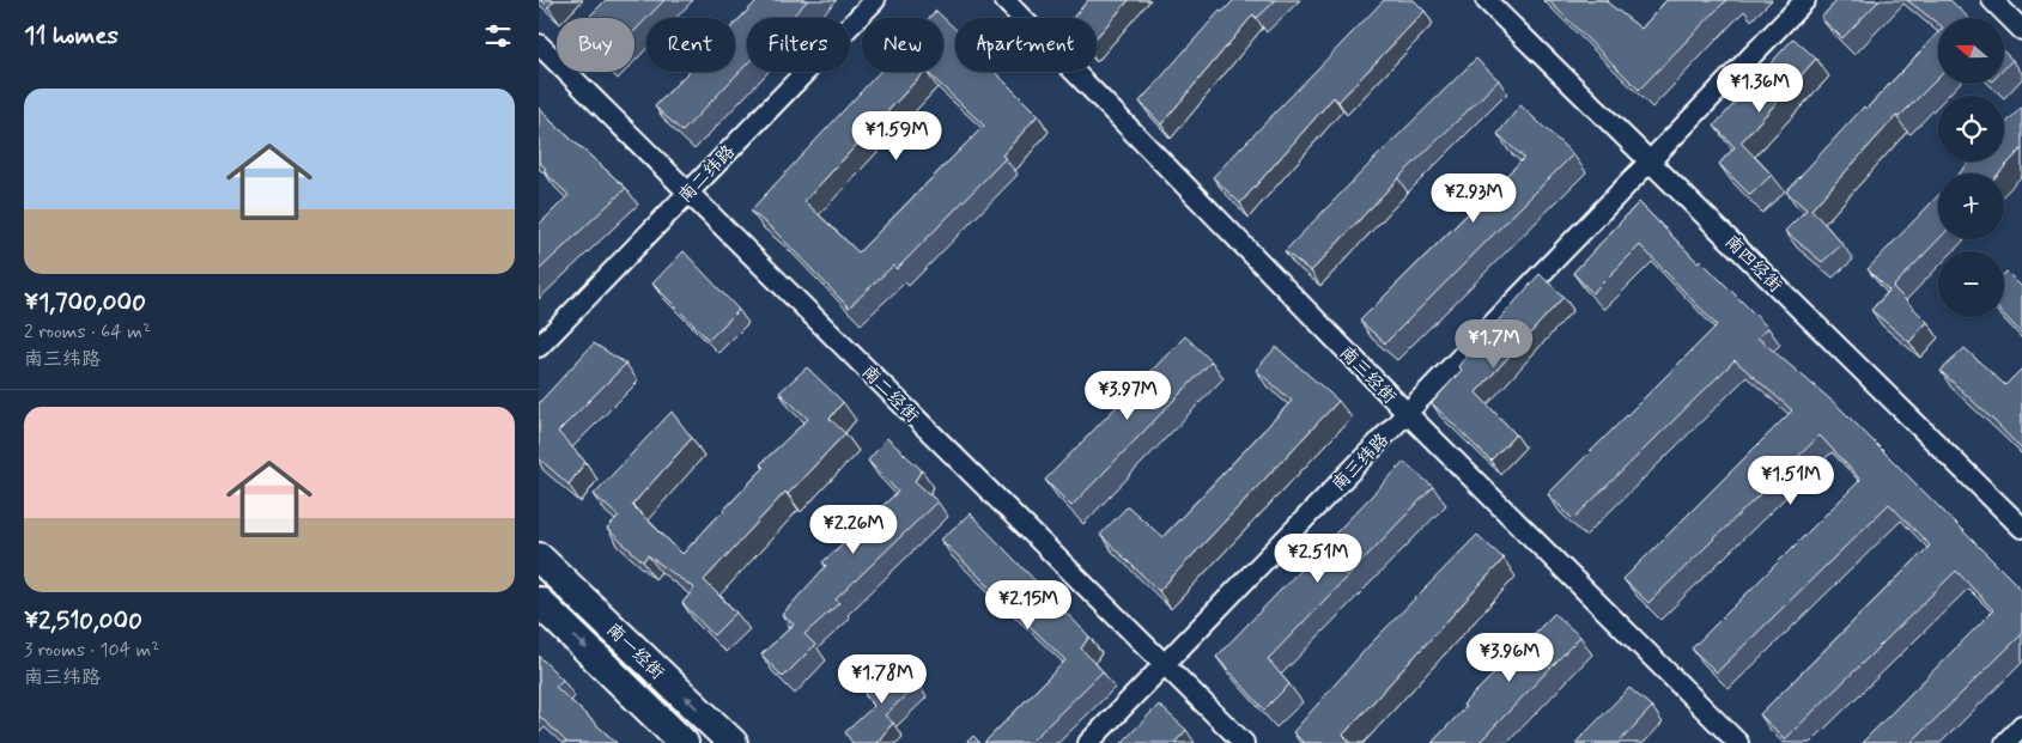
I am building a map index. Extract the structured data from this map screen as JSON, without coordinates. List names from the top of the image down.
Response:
{
  "streets": {
    "highway": ["南一经街"],
    "street": [
      "南二纬路",
      "南四经街",
      "南三经街",
      "南二经街",
      "南三纬路"
    ]
  },
  "crossings": [
    ["南二纬路", "南二经街"],
    ["南四经街", "南三纬路"],
    ["南三经街", "南三纬路"],
    ["南二经街", "南三纬路"]
  ],
  "north": "left",
  "page": {
    "heading": "11 homes",
    "map_buttons": ["+", "−"],
    "chip": [
      "Buy",
      "Rent",
      "Filters",
      "New",
      "Apartment"
    ],
    "price": [
      "¥1.36M",
      "¥1.59M",
      "¥2.93M",
      "¥1.7M",
      "¥3.97M",
      "¥1.51M",
      "¥2.26M",
      "¥2.51M",
      "¥2.15M",
      "¥3.96M",
      "¥1.78M"
    ],
    "list": [
      {
        "name": "¥1,700,000",
        "note": "2 rooms · 64 m² · 南三纬路"
      },
      {
        "name": "¥2,510,000",
        "note": "3 rooms · 104 m² · 南三纬路"
      }
    ]
  }
}
